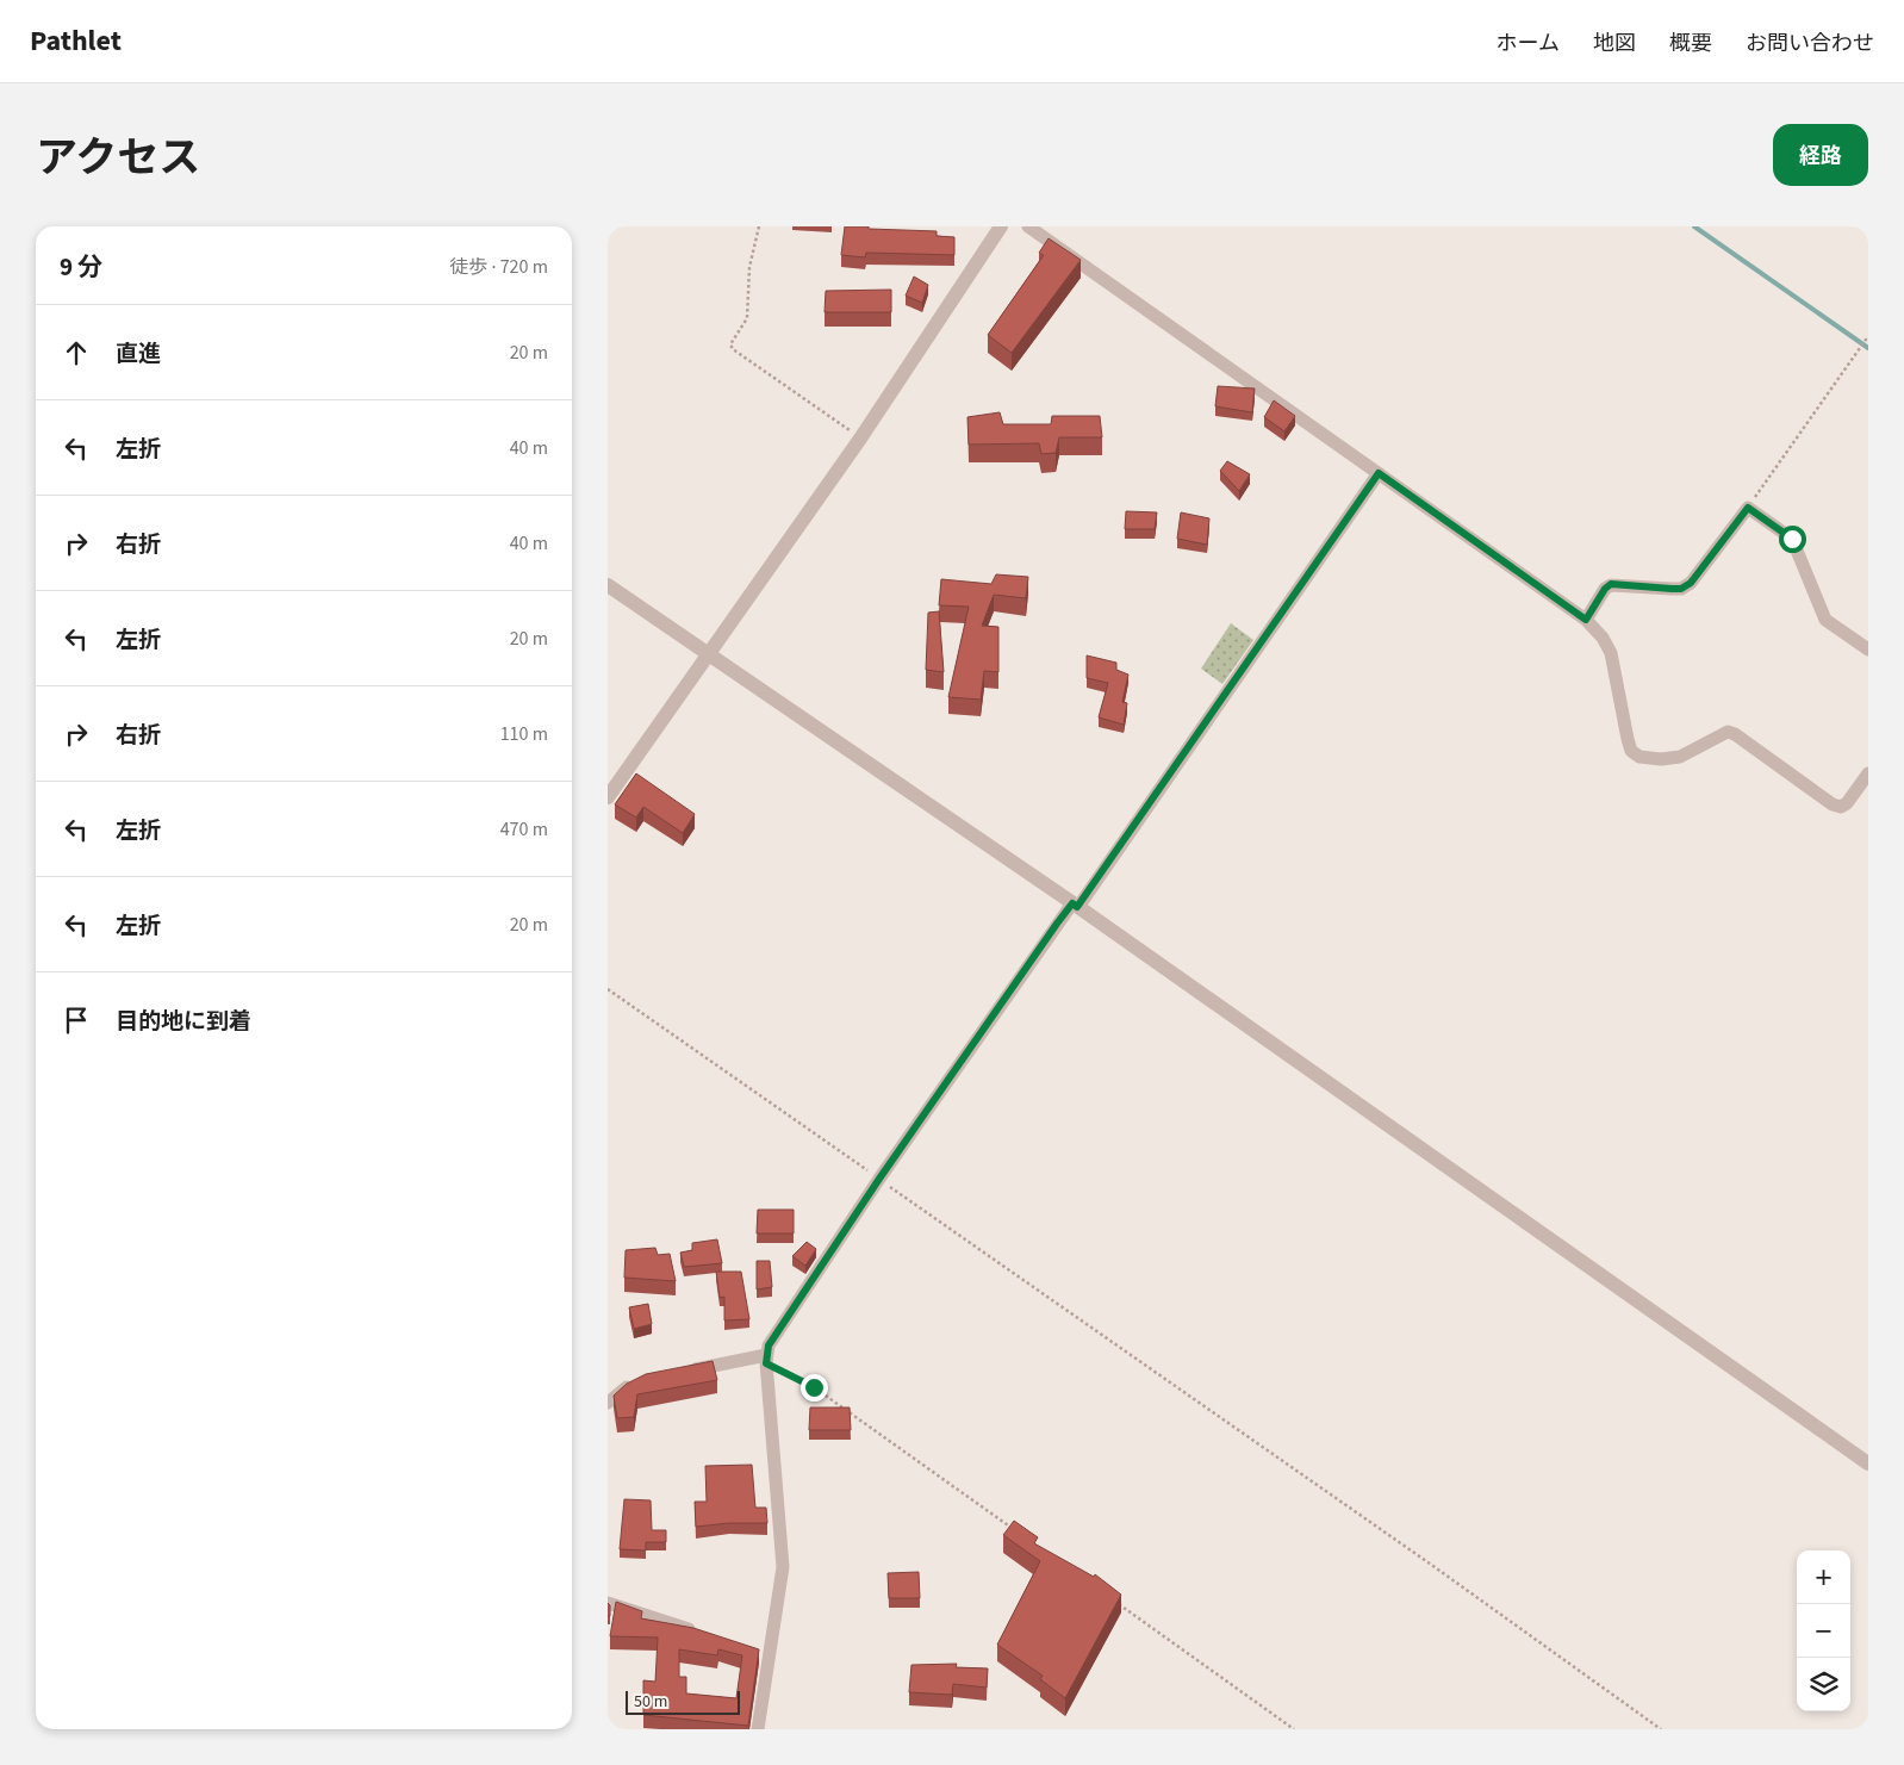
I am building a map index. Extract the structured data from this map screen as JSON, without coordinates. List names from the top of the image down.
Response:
{
  "scale_bar": "50 m",
  "page": {
    "header": "Pathlet",
    "nav": [
      "ホーム",
      "地図",
      "概要",
      "お問い合わせ"
    ],
    "title": "アクセス",
    "buttons": "経路",
    "heading": ["9 分", "徒歩 · 720 m"],
    "list": [
      ["直進", "20 m"],
      ["左折", "40 m"],
      ["右折", "40 m"],
      ["左折", "20 m"],
      ["右折", "110 m"],
      ["左折", "470 m"],
      ["左折", "20 m"],
      "目的地に到着"
    ],
    "map_buttons": ["+", "−"],
    "scale": "50 m"
  }
}
